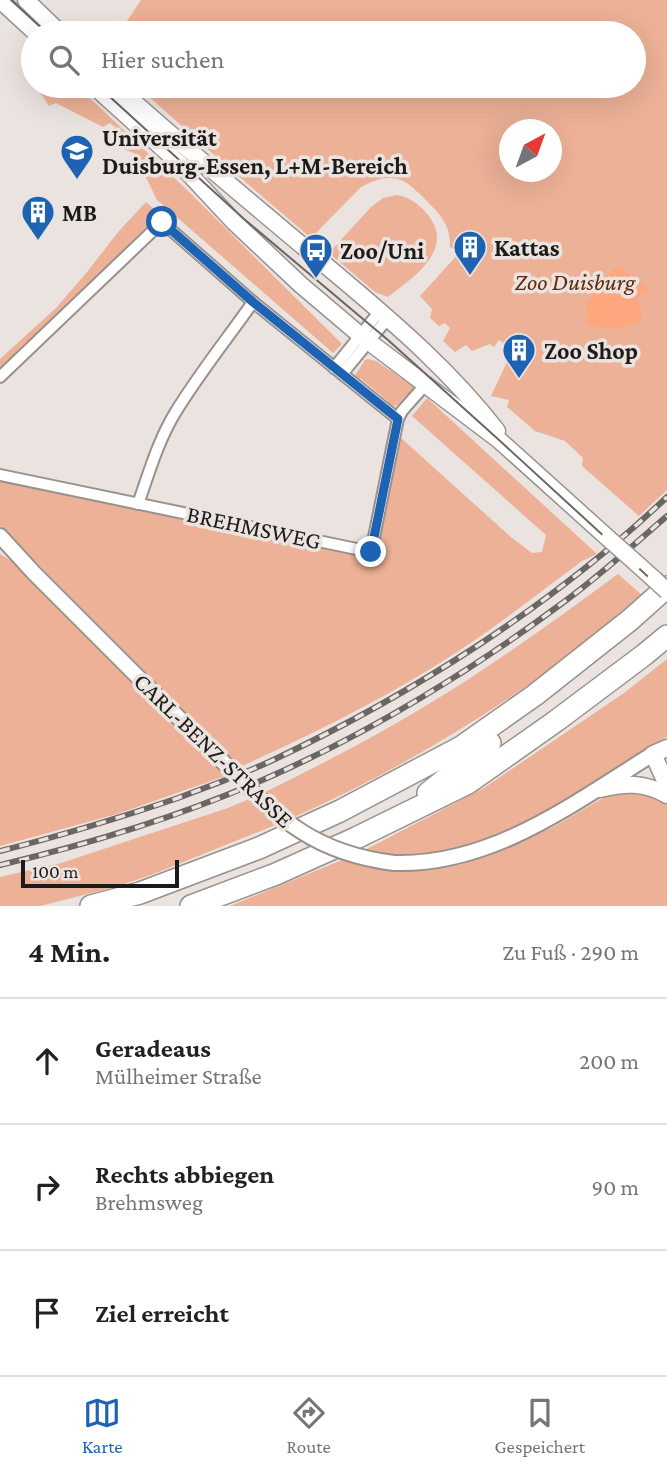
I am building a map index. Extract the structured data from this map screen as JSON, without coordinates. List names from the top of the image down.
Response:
{
  "streets": {
    "main road": ["CARL-BENZ-STRASSE"],
    "street": ["BREHMSWEG"]
  },
  "parks": ["Zoo Duisburg"],
  "places": {
    "school or university": ["Universität Duisburg-Essen, L+M-Bereich"],
    "building": ["MB", "Kattas", "Zoo Shop"],
    "bus stop": ["Zoo/Uni"]
  },
  "scale_bar": "100 m",
  "north": "top right",
  "page": {
    "search": "Hier suchen",
    "scale": "100 m",
    "heading": ["4 Min.", "Zu Fuß · 290 m"],
    "list": [
      ["Geradeaus", "Mülheimer Straße", "200 m"],
      ["Rechts abbiegen", "Brehmsweg", "90 m"],
      "Ziel erreicht"
    ],
    "nav": ["Karte", "Route", "Gespeichert"]
  }
}
